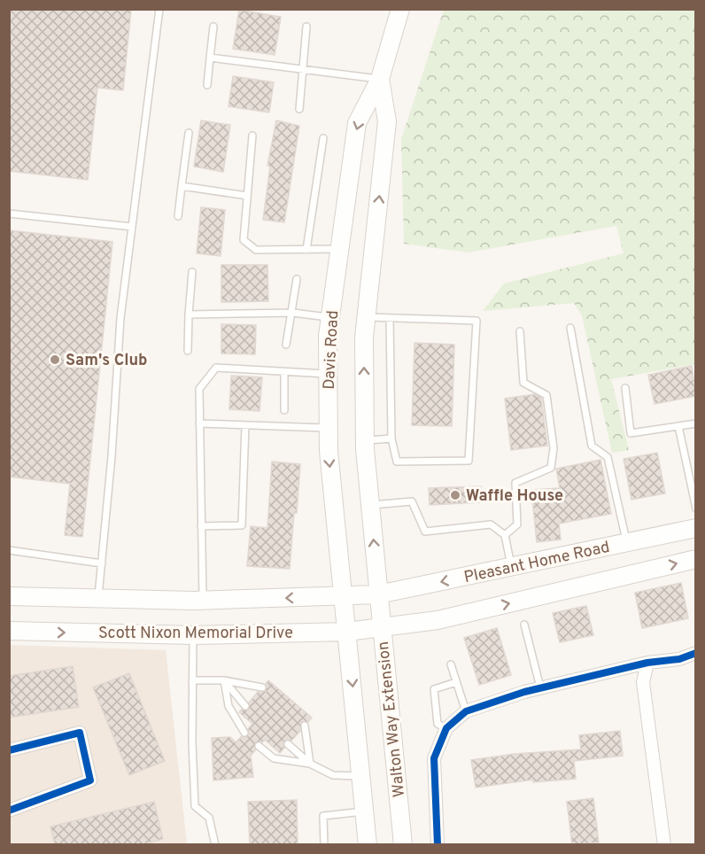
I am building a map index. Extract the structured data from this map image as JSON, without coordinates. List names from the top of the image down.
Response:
{
  "streets": {
    "main road": [
      "Davis Road",
      "Pleasant Home Road",
      "Scott Nixon Memorial Drive",
      "Walton Way Extension"
    ]
  },
  "crossings": [
    ["Davis Road", "Pleasant Home Road"],
    ["Davis Road", "Scott Nixon Memorial Drive"],
    ["Davis Road", "Walton Way Extension"],
    ["Pleasant Home Road", "Scott Nixon Memorial Drive"],
    ["Pleasant Home Road", "Walton Way Extension"],
    ["Scott Nixon Memorial Drive", "Walton Way Extension"]
  ],
  "places": ["Sam's Club", "Waffle House"]
}
